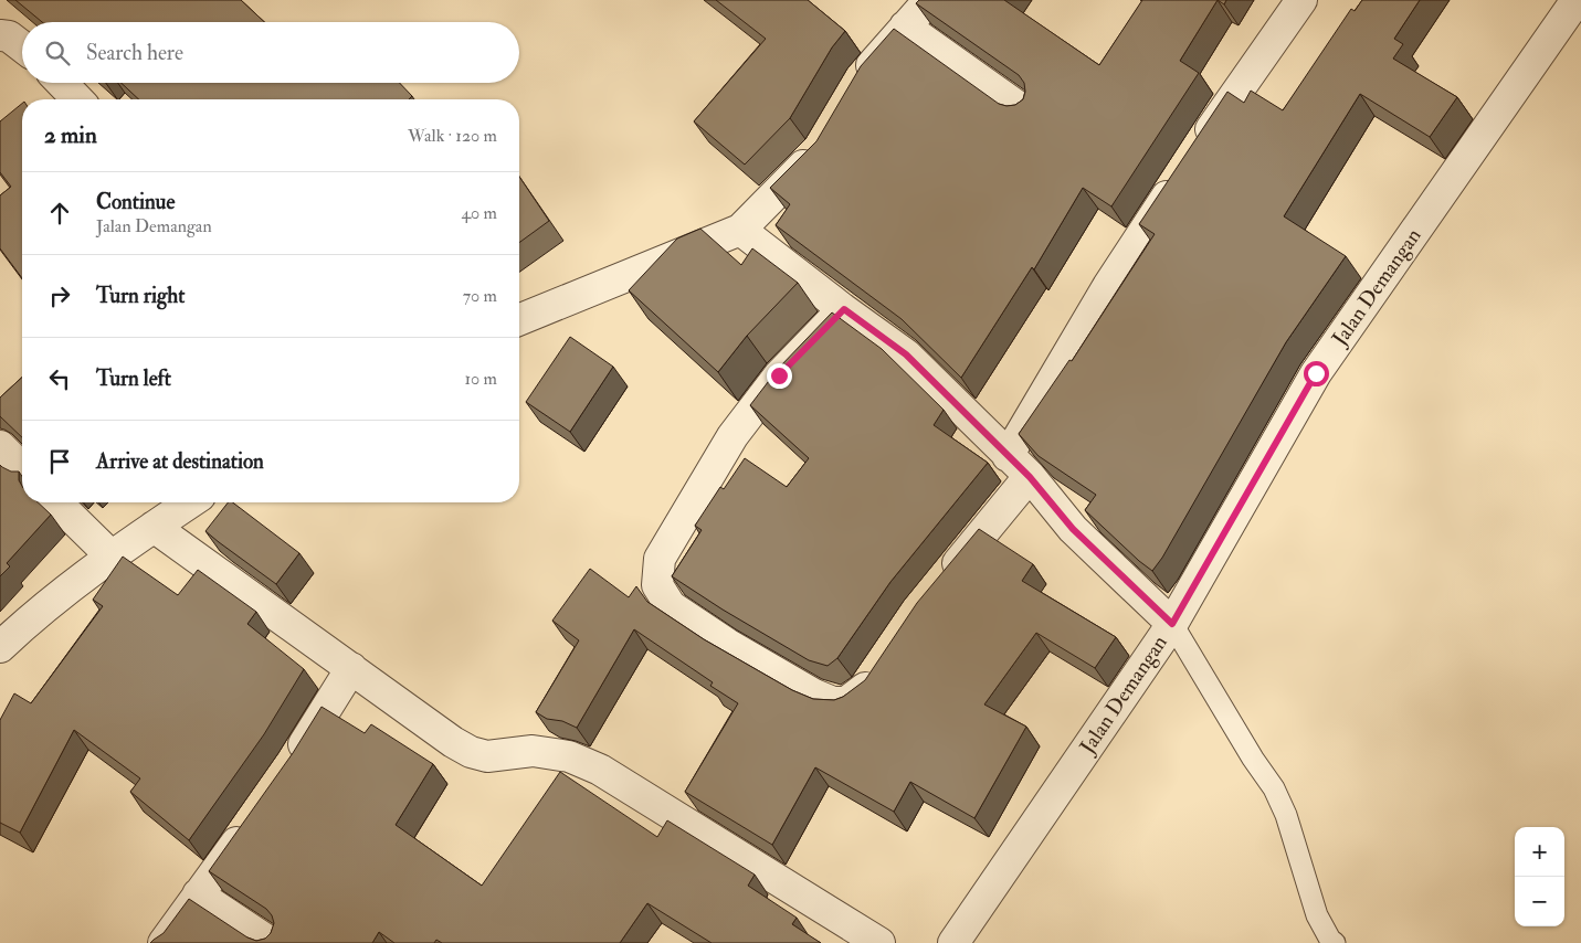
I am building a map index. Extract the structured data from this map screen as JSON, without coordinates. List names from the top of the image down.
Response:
{
  "streets": {
    "street": ["Jalan Demangan"]
  },
  "page": {
    "search": "Search here",
    "heading": ["2 min", "Walk · 120 m"],
    "list": [
      ["Continue", "Jalan Demangan", "40 m"],
      ["Turn right", "70 m"],
      ["Turn left", "10 m"],
      "Arrive at destination"
    ],
    "map_buttons": ["+", "−"]
  }
}
